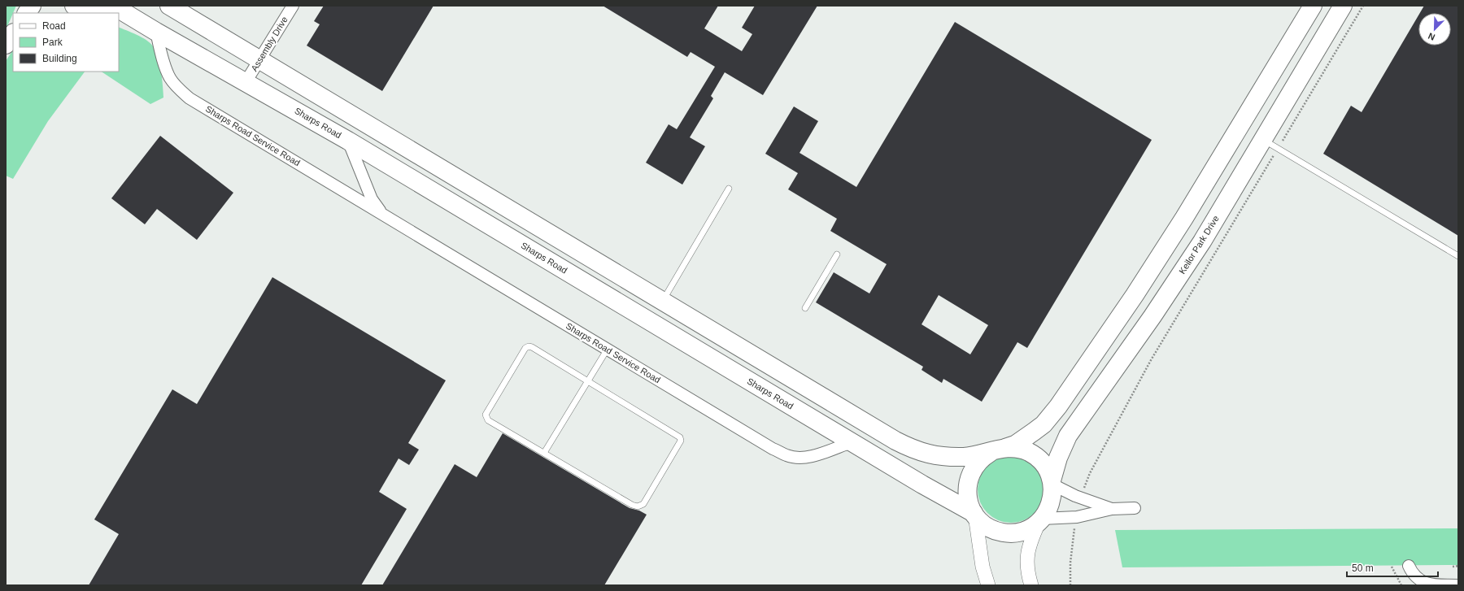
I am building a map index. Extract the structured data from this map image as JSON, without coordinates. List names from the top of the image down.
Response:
{
  "streets": {
    "main road": ["Sharps Road", "Keilor Park Drive"],
    "street": ["Assembly Drive", "Sharps Road Service Road"]
  },
  "crossings": [
    ["Assembly Drive", "Sharps Road"],
    ["Sharps Road", "Sharps Road Service Road"],
    ["Sharps Road", "Keilor Park Drive"]
  ],
  "legend": ["Road", "Park", "Building"],
  "scale_bar": "50 m",
  "north": "bottom left"
}
